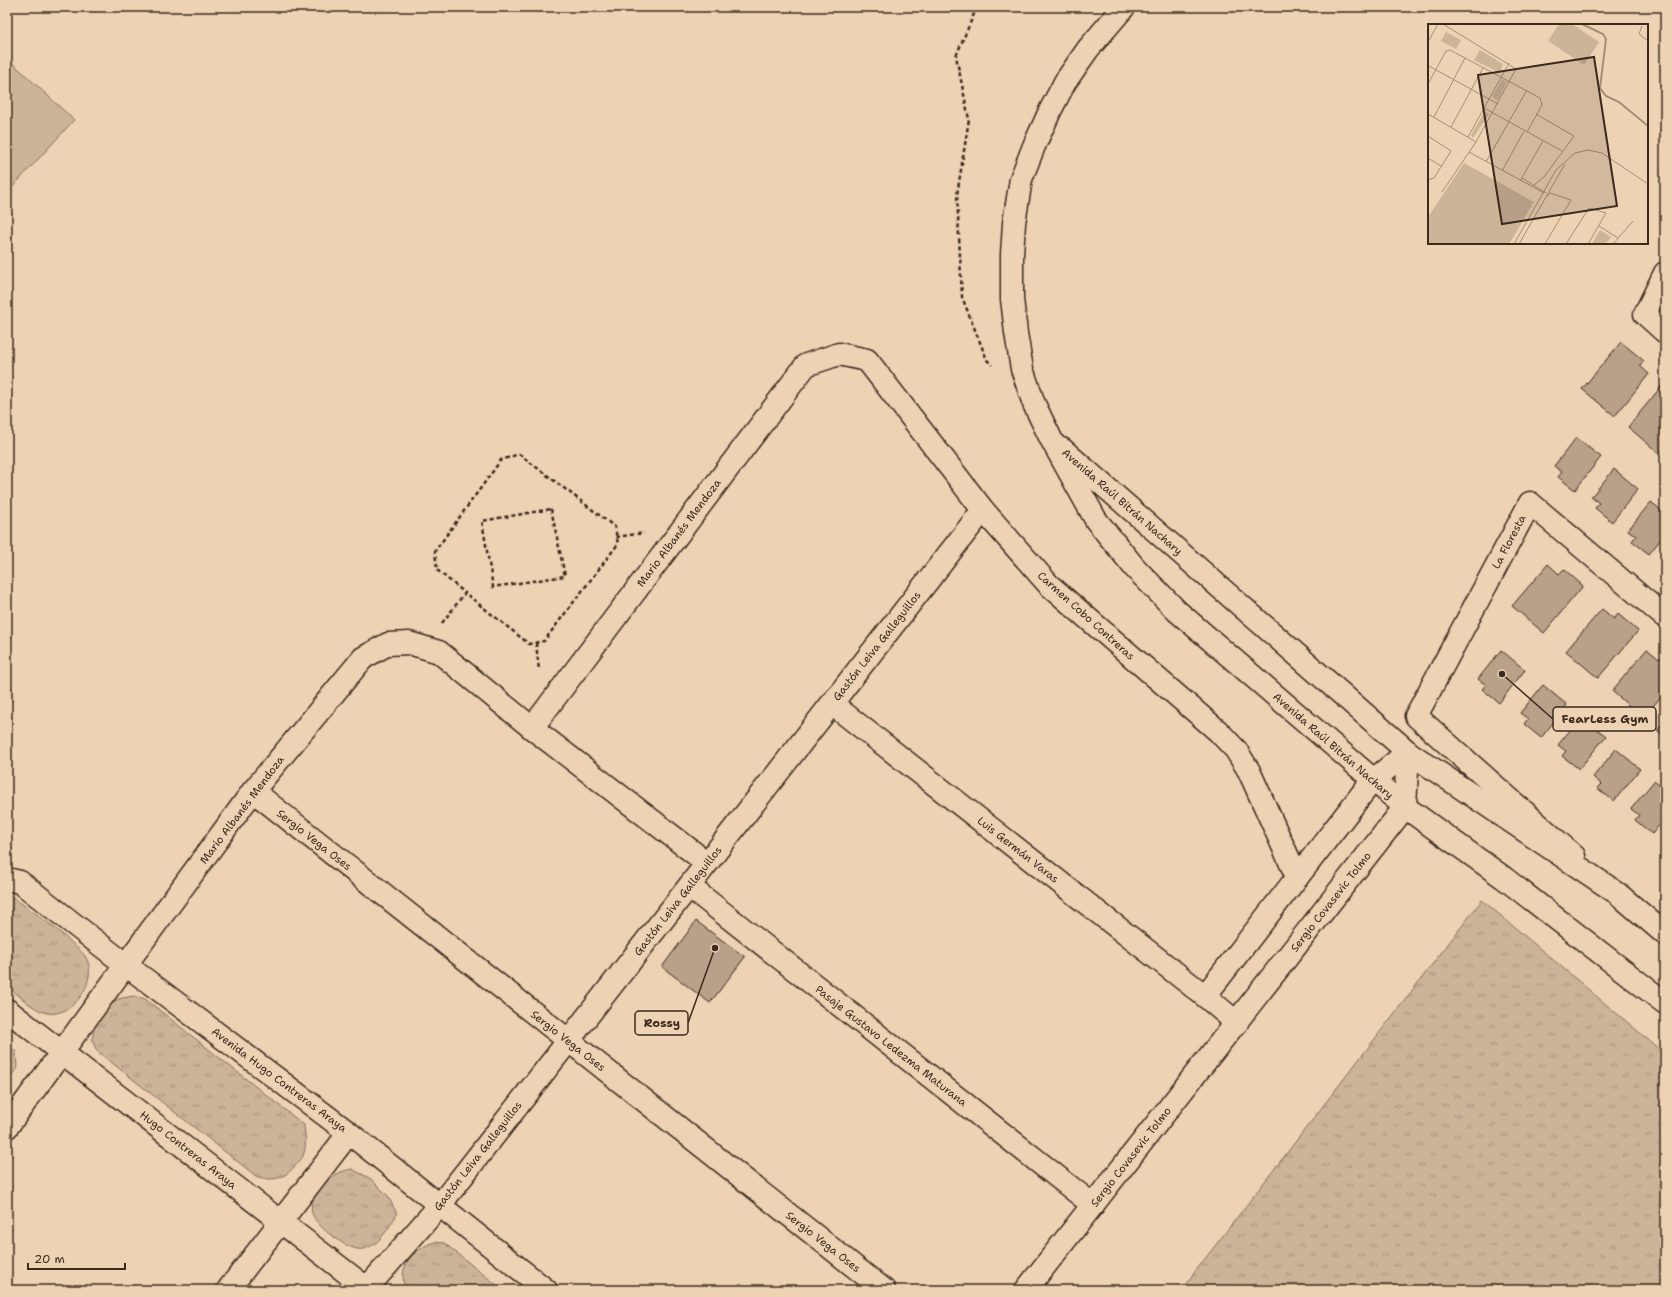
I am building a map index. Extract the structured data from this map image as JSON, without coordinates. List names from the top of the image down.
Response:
{
  "streets": {
    "street": [
      "Avenida Raúl Bitrán Nachary",
      "Mario Albanés Mendoza",
      "La Floresta",
      "Carmen Cobo Contreras",
      "Gastón Leiva Galleguillos",
      "Sergio Vega Oses",
      "Luis Germán Varas",
      "Sergio Covasevic Tolmo",
      "Pasaje Gustavo Ledezma Maturana",
      "Avenida Hugo Contreras Araya",
      "Hugo Contreras Araya"
    ]
  },
  "crossings": [
    ["Avenida Raúl Bitrán Nachary", "La Floresta"],
    ["Avenida Raúl Bitrán Nachary", "Sergio Covasevic Tolmo"],
    ["Mario Albanés Mendoza", "Carmen Cobo Contreras"],
    ["Mario Albanés Mendoza", "Gastón Leiva Galleguillos"],
    ["Mario Albanés Mendoza", "Sergio Vega Oses"],
    ["Mario Albanés Mendoza", "Avenida Hugo Contreras Araya"],
    ["Mario Albanés Mendoza", "Hugo Contreras Araya"],
    ["Carmen Cobo Contreras", "Gastón Leiva Galleguillos"],
    ["Gastón Leiva Galleguillos", "Sergio Vega Oses"],
    ["Gastón Leiva Galleguillos", "Luis Germán Varas"],
    ["Gastón Leiva Galleguillos", "Pasaje Gustavo Ledezma Maturana"],
    ["Gastón Leiva Galleguillos", "Avenida Hugo Contreras Araya"],
    ["Gastón Leiva Galleguillos", "Hugo Contreras Araya"],
    ["Luis Germán Varas", "Sergio Covasevic Tolmo"],
    ["Sergio Covasevic Tolmo", "Pasaje Gustavo Ledezma Maturana"]
  ],
  "places": ["FearLess Gym", "Rossy"],
  "scale_bar": "20 m"
}
